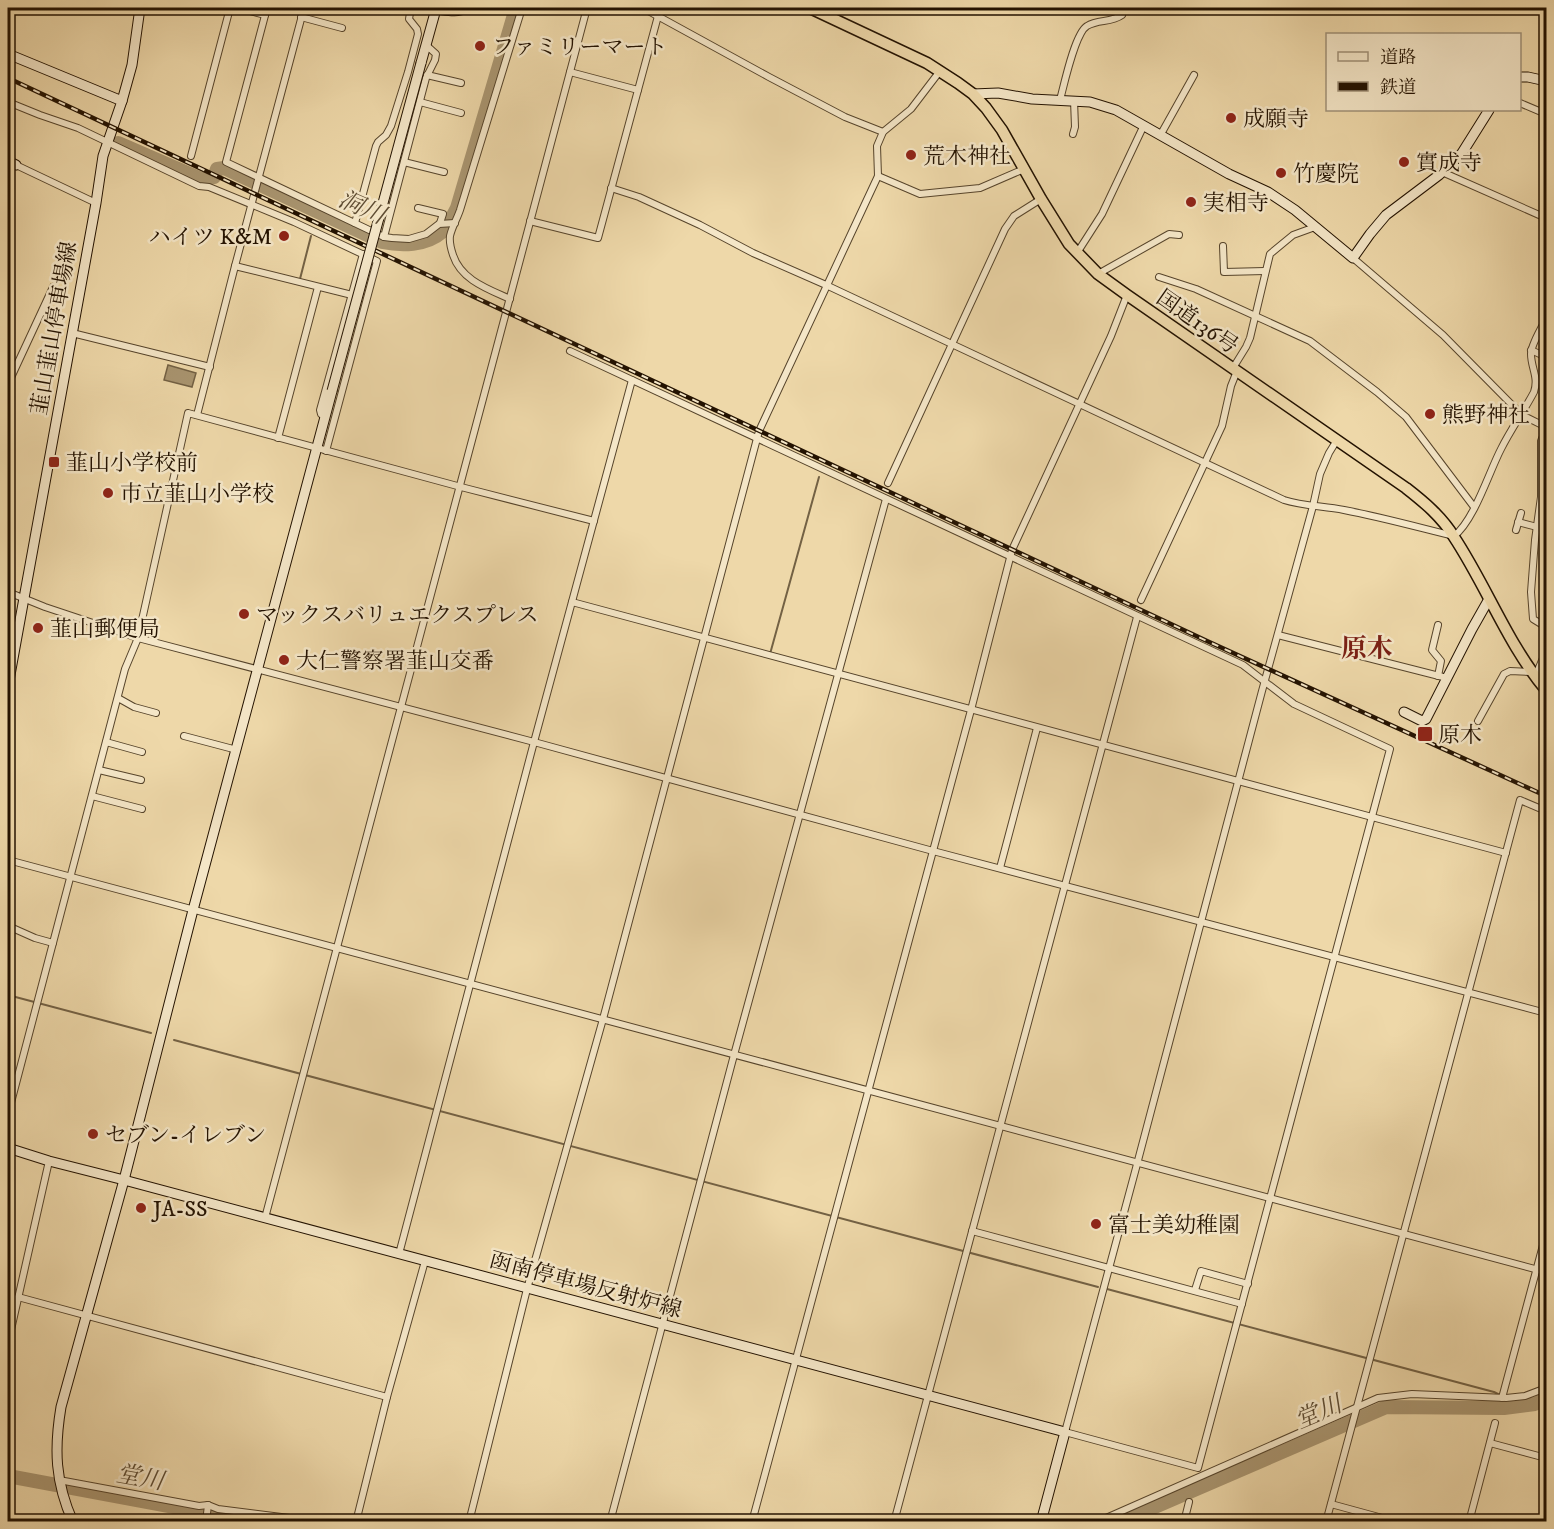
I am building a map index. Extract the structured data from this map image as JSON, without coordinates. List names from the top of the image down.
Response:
{
  "streets": {
    "highway": ["国道136号"],
    "main road": ["韮山韮山停車場線", "函南停車場反射炉線"]
  },
  "districts": ["原木"],
  "water": ["洞川", "堂川"],
  "places": {
    "other": [
      "ファミリーマート",
      "成願寺",
      "荒木神社",
      "實成寺",
      "竹慶院",
      "実相寺",
      "ハイツ K&M",
      "熊野神社",
      "市立韮山小学校",
      "マックスバリュエクスプレス",
      "韮山郵便局",
      "大仁警察署韮山交番",
      "セブン-イレブン",
      "JA-SS",
      "富士美幼稚園"
    ],
    "transit": ["韮山小学校前", "原木"]
  },
  "legend": ["道路", "鉄道"]
}
